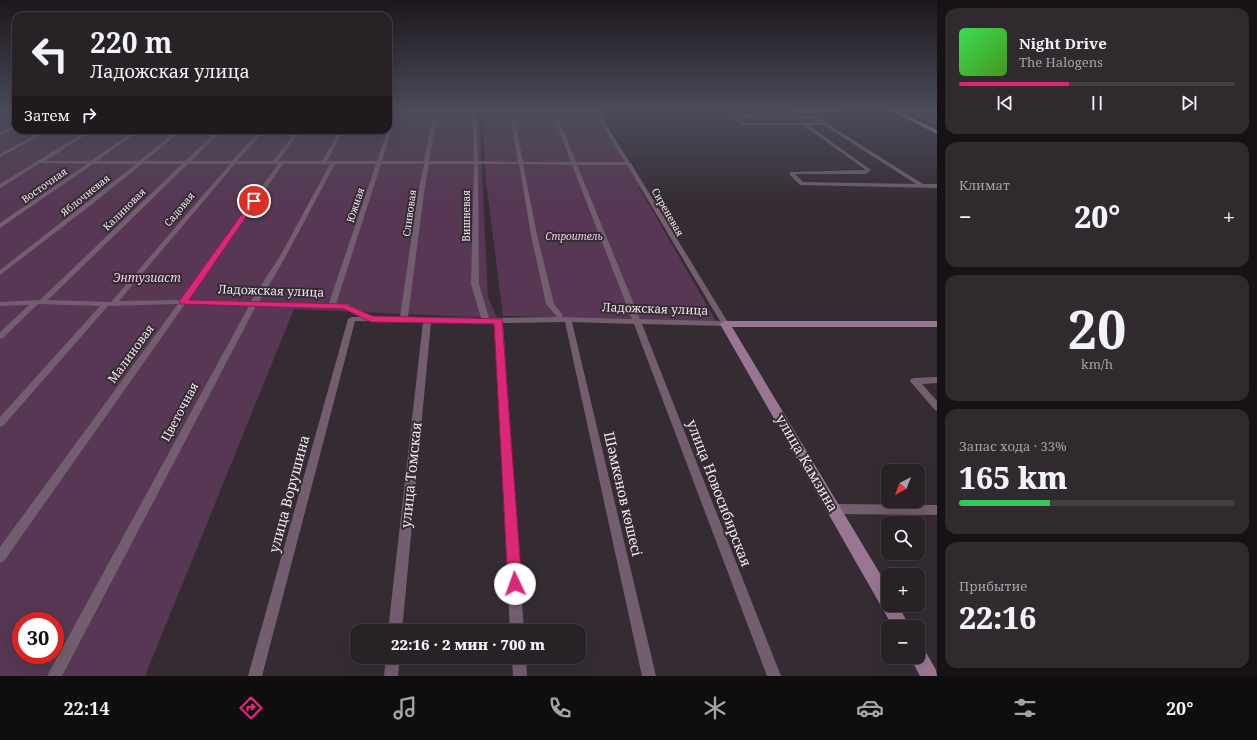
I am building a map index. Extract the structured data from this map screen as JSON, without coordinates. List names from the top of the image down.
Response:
{
  "streets": {
    "main road": ["Ладожская улица", "улица Камзина"],
    "street": [
      "Восточная",
      "Яблочневая",
      "Южная",
      "Калиновая",
      "Садовая",
      "Сиреневая",
      "Сливовая",
      "Вишневая",
      "Малиновая",
      "Цветочная",
      "улица Томская",
      "улица Новосибирская",
      "улица Ворушина",
      "Шәмкенов көшесі"
    ]
  },
  "crossings": [
    ["Южная", "Ладожская улица"],
    ["Калиновая", "Ладожская улица"],
    ["Садовая", "Ладожская улица"],
    ["Сиреневая", "Ладожская улица"],
    ["Сиреневая", "улица Камзина"],
    ["Сливовая", "Ладожская улица"],
    ["Вишневая", "Ладожская улица"],
    ["Ладожская улица", "Малиновая"],
    ["Ладожская улица", "Цветочная"],
    ["Ладожская улица", "улица Камзина"],
    ["Ладожская улица", "улица Томская"],
    ["Ладожская улица", "улица Новосибирская"],
    ["Ладожская улица", "улица Ворушина"],
    ["Ладожская улица", "Шәмкенов көшесі"]
  ],
  "parks": ["Строитель", "Энтузиаст"],
  "north": "bottom left",
  "page": {
    "turn": ["220 m", "Ладожская улица"],
    "song": ["Night Drive", "The Halogens"],
    "then": "Затем",
    "tile": [
      "Климат",
      ["20", "km/h"],
      ["Запас хода · 33%", "165 km"],
      ["Прибытие", "22:16"]
    ],
    "heat": ["−", "20°", "+"],
    "map_buttons": ["+", "−"],
    "limit": "30",
    "trip": "22:16 · 2 мин · 700 m",
    "tabs": ["22:14", "20°"]
  }
}
